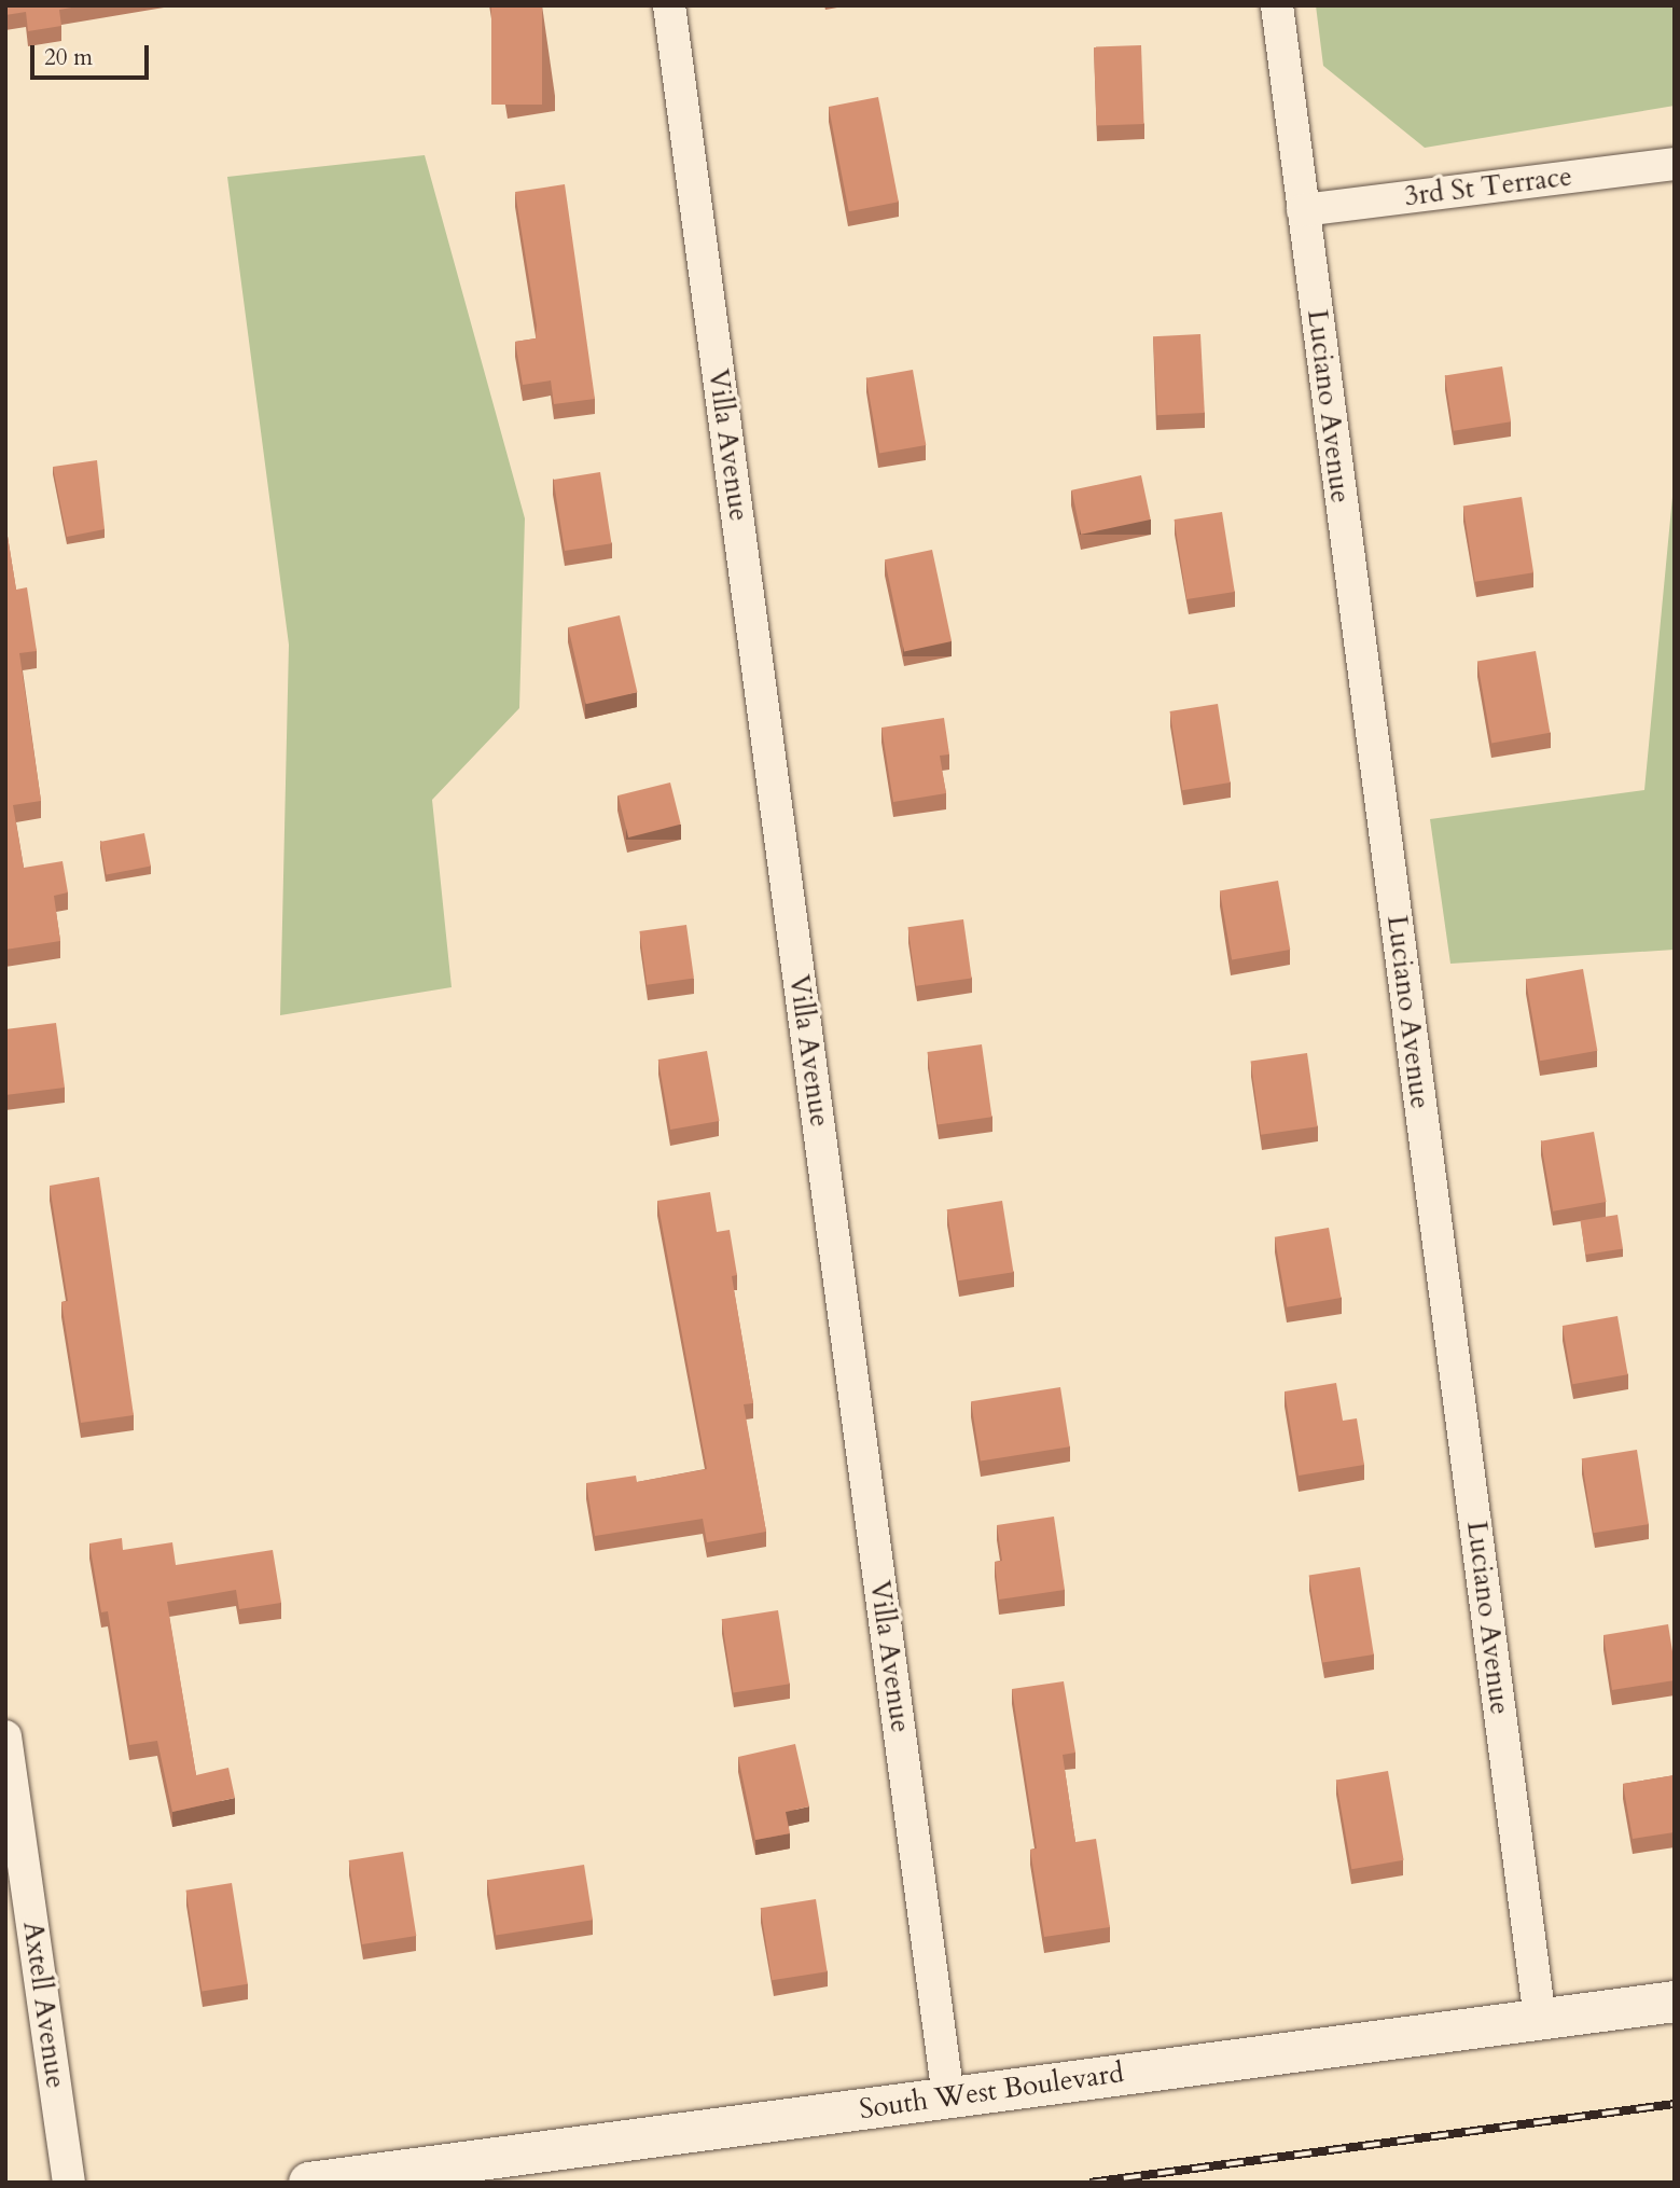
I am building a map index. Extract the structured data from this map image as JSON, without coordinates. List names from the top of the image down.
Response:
{
  "streets": {
    "main road": ["South West Boulevard"],
    "street": [
      "3rd St Terrace",
      "Luciano Avenue",
      "Villa Avenue",
      "Axtell Avenue"
    ]
  },
  "crossings": [
    ["3rd St Terrace", "Luciano Avenue"],
    ["Luciano Avenue", "South West Boulevard"],
    ["Villa Avenue", "South West Boulevard"]
  ],
  "scale_bar": "20 m"
}
